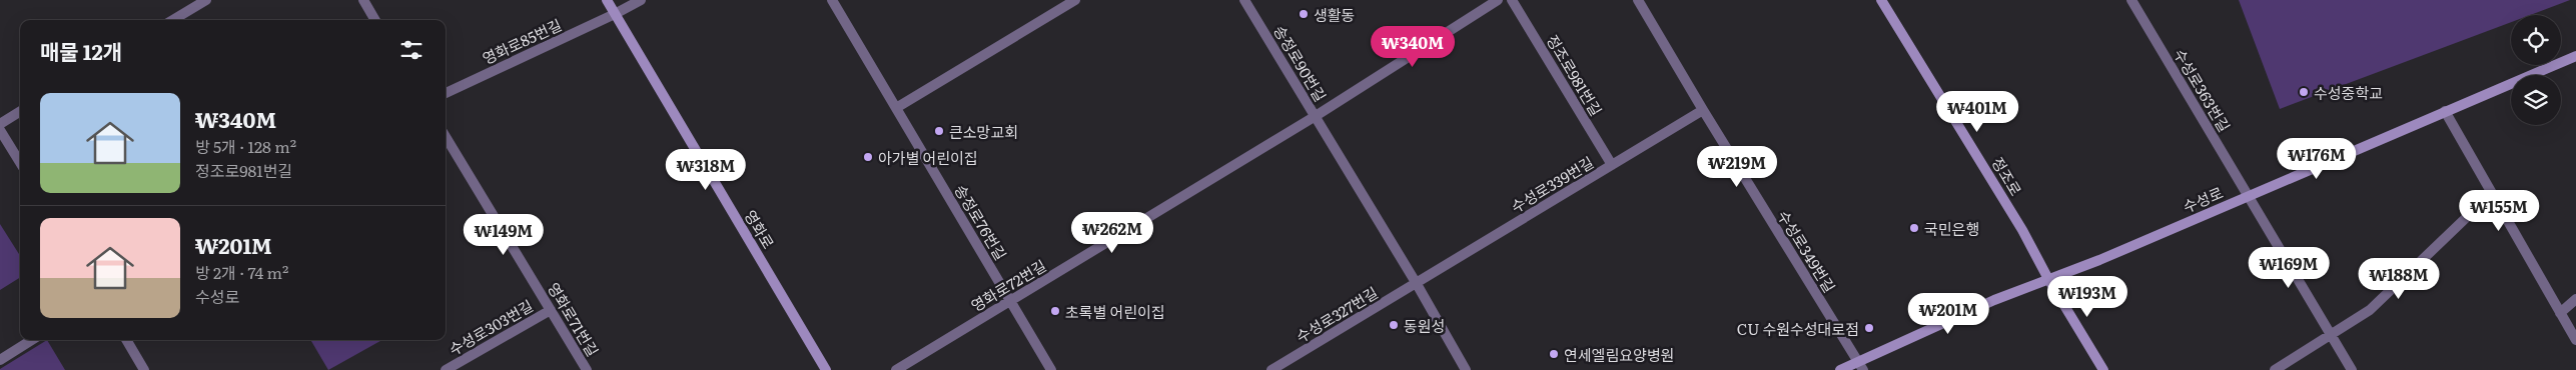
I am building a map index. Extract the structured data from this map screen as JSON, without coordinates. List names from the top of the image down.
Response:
{
  "streets": {
    "street": [
      "영화로85번길",
      "송정로90번길",
      "정조로981번길",
      "수성로363번길",
      "정조로",
      "수성로339번길",
      "수성로",
      "송정로76번길",
      "영화로",
      "수성로349번길",
      "영화로72번길",
      "수성로327번길",
      "영화로71번길",
      "수성로303번길"
    ]
  },
  "crossings": [
    ["영화로85번길", "영화로"],
    ["송정로90번길", "영화로72번길"],
    ["정조로981번길", "수성로339번길"],
    ["수성로363번길", "수성로"],
    ["정조로", "수성로"],
    ["수성로339번길", "수성로349번길"],
    ["수성로339번길", "수성로327번길"],
    ["수성로", "수성로349번길"],
    ["송정로76번길", "영화로72번길"],
    ["영화로71번길", "수성로303번길"]
  ],
  "places": [
    "생활동",
    "수성중학교",
    "큰소망교회",
    "아가별 어린이집",
    "국민은행",
    "초록별 어린이집",
    "동원성",
    "CU 수원수성대로점",
    "연세엘림요양병원"
  ],
  "page": {
    "heading": "매물 12개",
    "price": [
      "₩340M",
      "₩401M",
      "₩176M",
      "₩219M",
      "₩318M",
      "₩155M",
      "₩262M",
      "₩149M",
      "₩169M",
      "₩188M",
      "₩193M",
      "₩201M"
    ],
    "list": [
      {
        "name": "₩340M",
        "note": "방 5개 · 128 m² · 정조로981번길"
      },
      {
        "name": "₩201M",
        "note": "방 2개 · 74 m² · 수성로"
      }
    ]
  }
}
